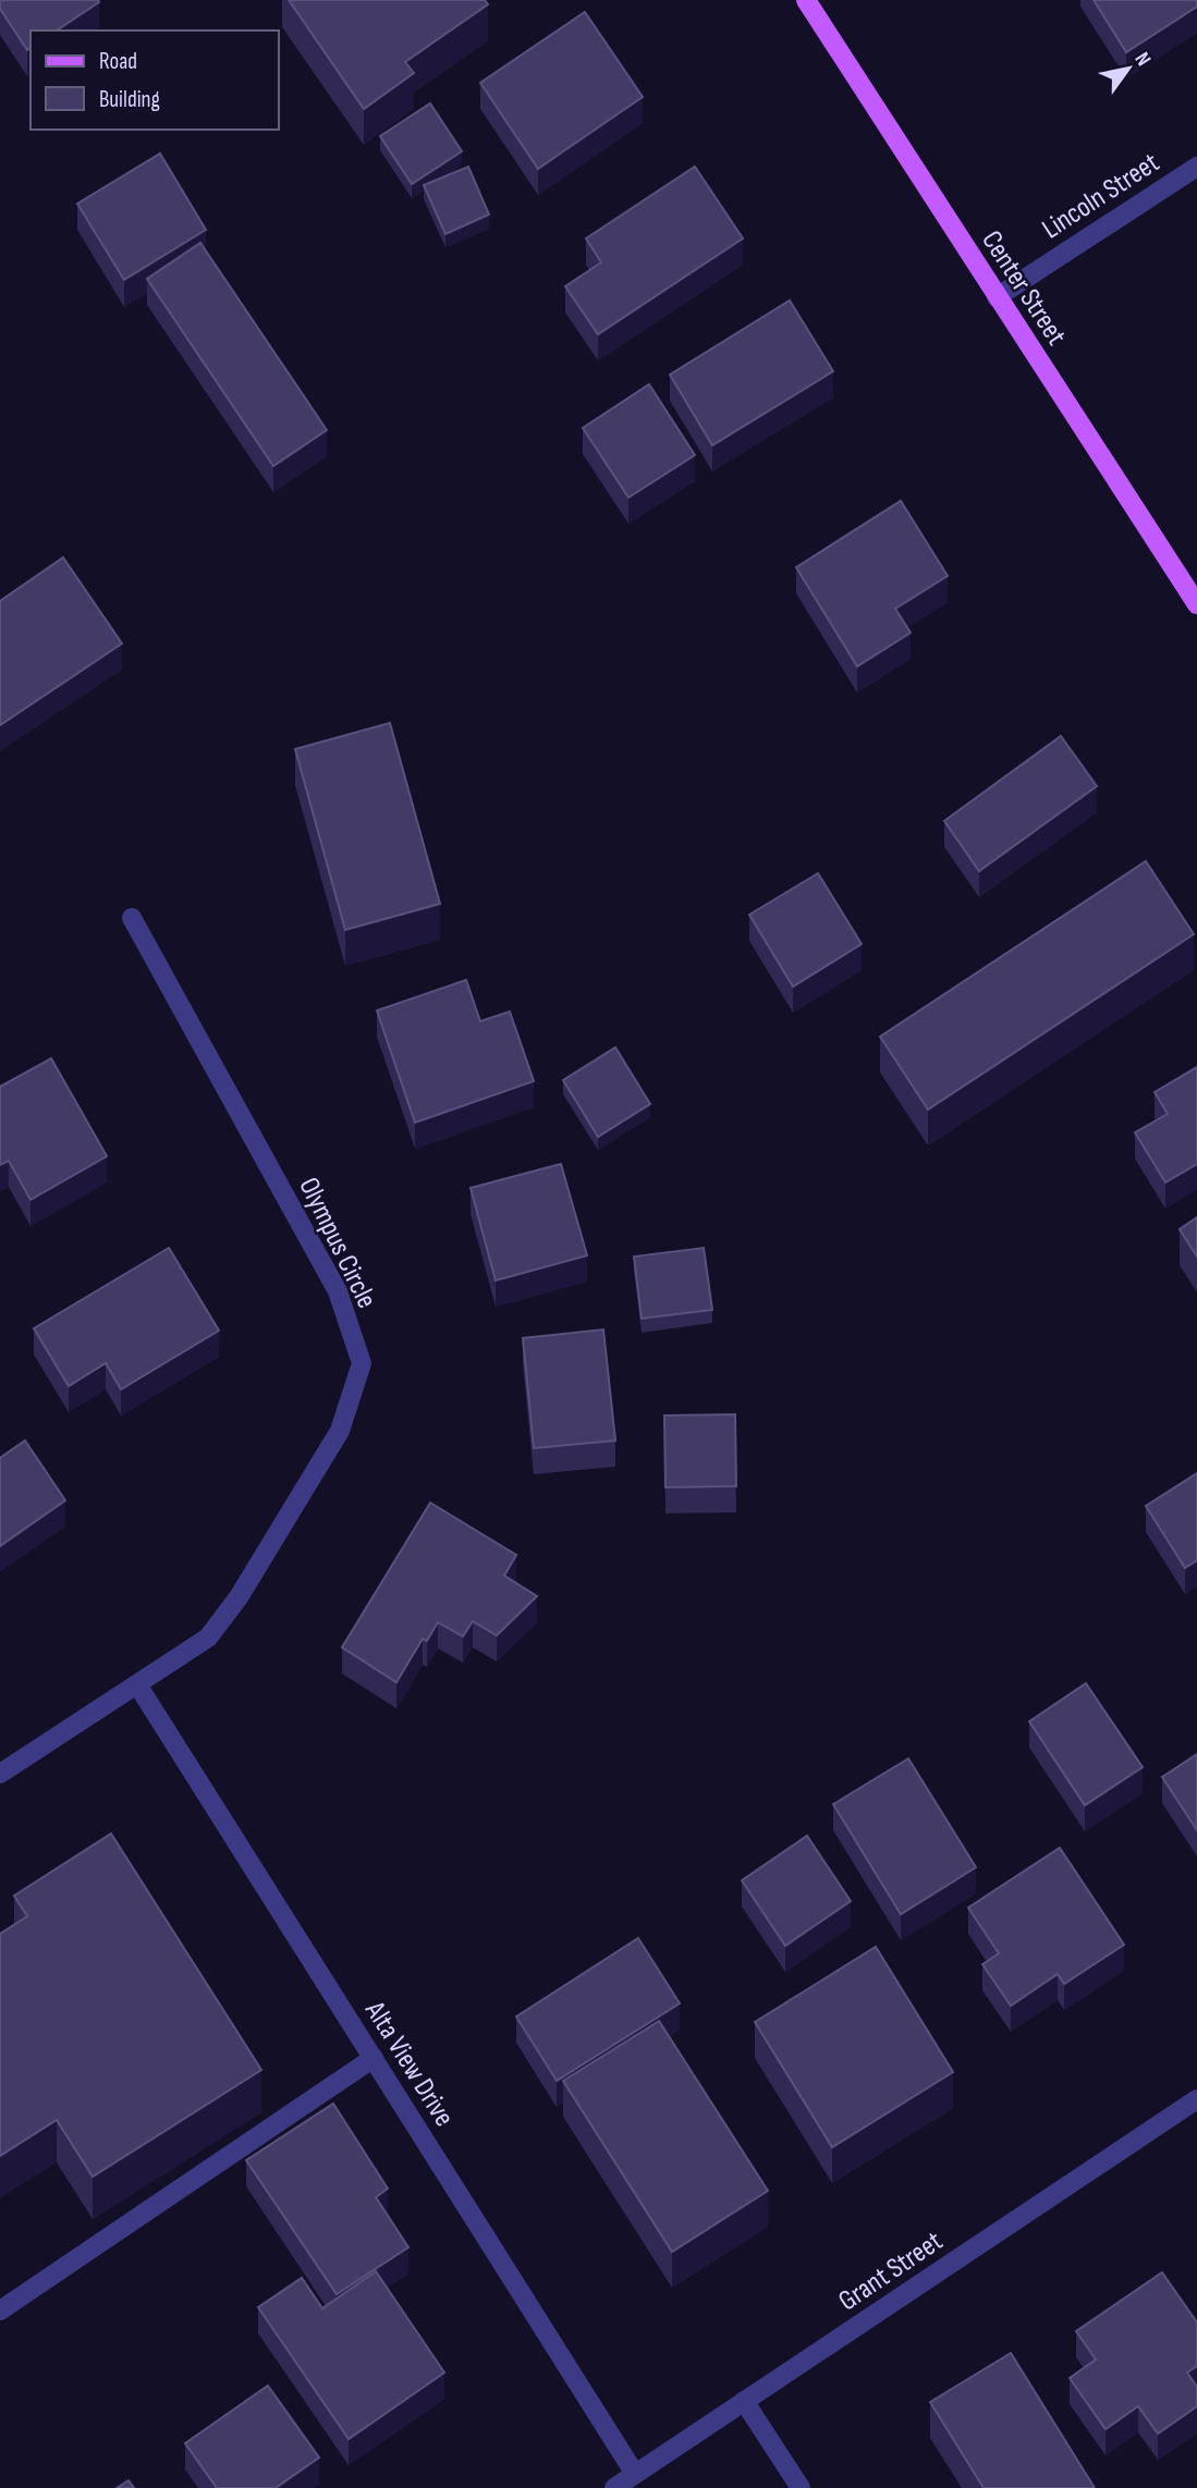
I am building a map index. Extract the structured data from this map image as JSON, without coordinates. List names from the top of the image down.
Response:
{
  "streets": {
    "main road": ["Center Street"],
    "street": [
      "Lincoln Street",
      "Olympus Circle",
      "Alta View Drive",
      "Grant Street"
    ]
  },
  "crossings": [
    ["Lincoln Street", "Center Street"],
    ["Olympus Circle", "Alta View Drive"],
    ["Alta View Drive", "Grant Street"]
  ],
  "legend": ["Road", "Building"],
  "north": "top right"
}
